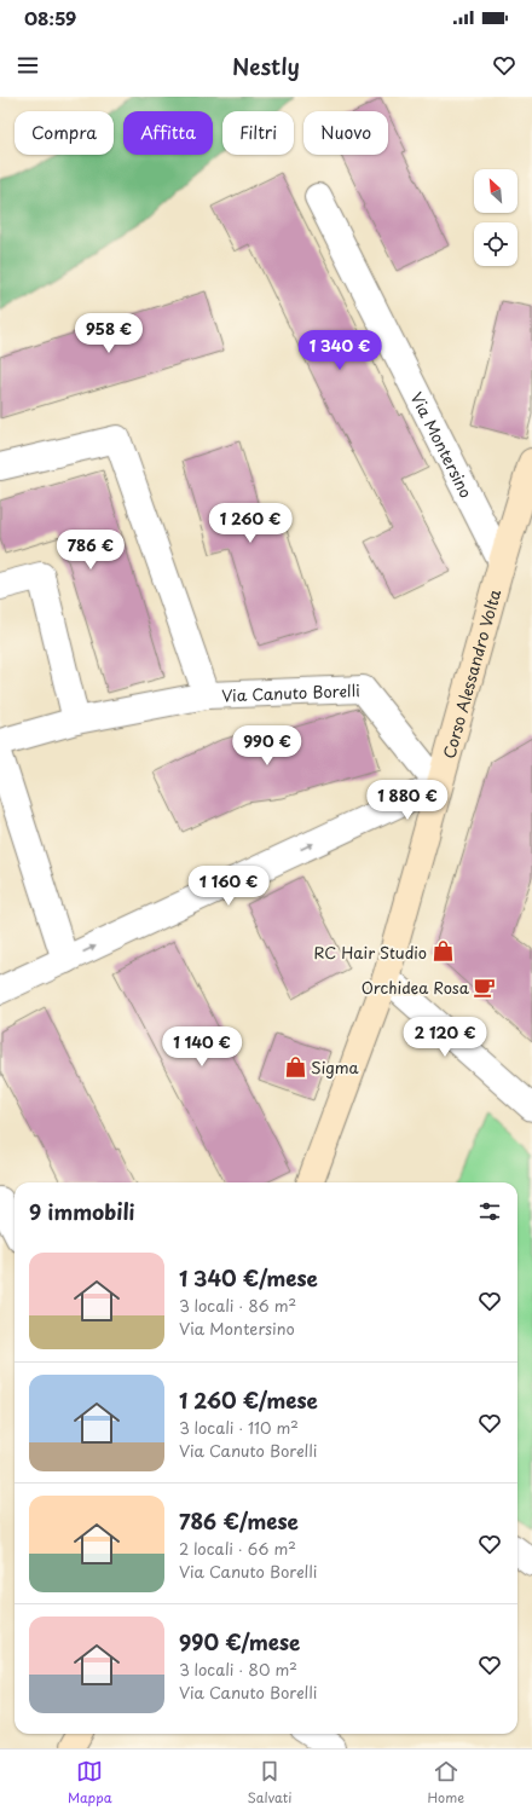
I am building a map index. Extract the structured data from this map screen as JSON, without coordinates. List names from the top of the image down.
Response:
{
  "streets": {
    "street": ["Via Montersino", "Corso Alessandro Volta", "Via Canuto Borelli"]
  },
  "crossings": [
    ["Via Montersino", "Corso Alessandro Volta"],
    ["Corso Alessandro Volta", "Via Canuto Borelli"]
  ],
  "places": {
    "shop": ["RC Hair Studio", "Sigma"],
    "cafe": ["Orchidea Rosa"]
  },
  "north": "top left",
  "page": {
    "status": "08:59",
    "header": "Nestly",
    "chip": [
      "Compra",
      "Affitta",
      "Filtri",
      "Nuovo"
    ],
    "price": [
      "958 €",
      "1 340 €",
      "1 260 €",
      "786 €",
      "990 €",
      "1 880 €",
      "1 160 €",
      "2 120 €",
      "1 140 €"
    ],
    "heading": "9 immobili",
    "list": [
      {
        "name": "1 340 €/mese",
        "note": "3 locali · 86 m² · Via Montersino"
      },
      {
        "name": "1 260 €/mese",
        "note": "3 locali · 110 m² · Via Canuto Borelli"
      },
      {
        "name": "786 €/mese",
        "note": "2 locali · 66 m² · Via Canuto Borelli"
      },
      {
        "name": "990 €/mese",
        "note": "3 locali · 80 m² · Via Canuto Borelli"
      }
    ],
    "tabs": ["Mappa", "Salvati", "Home"]
  }
}
